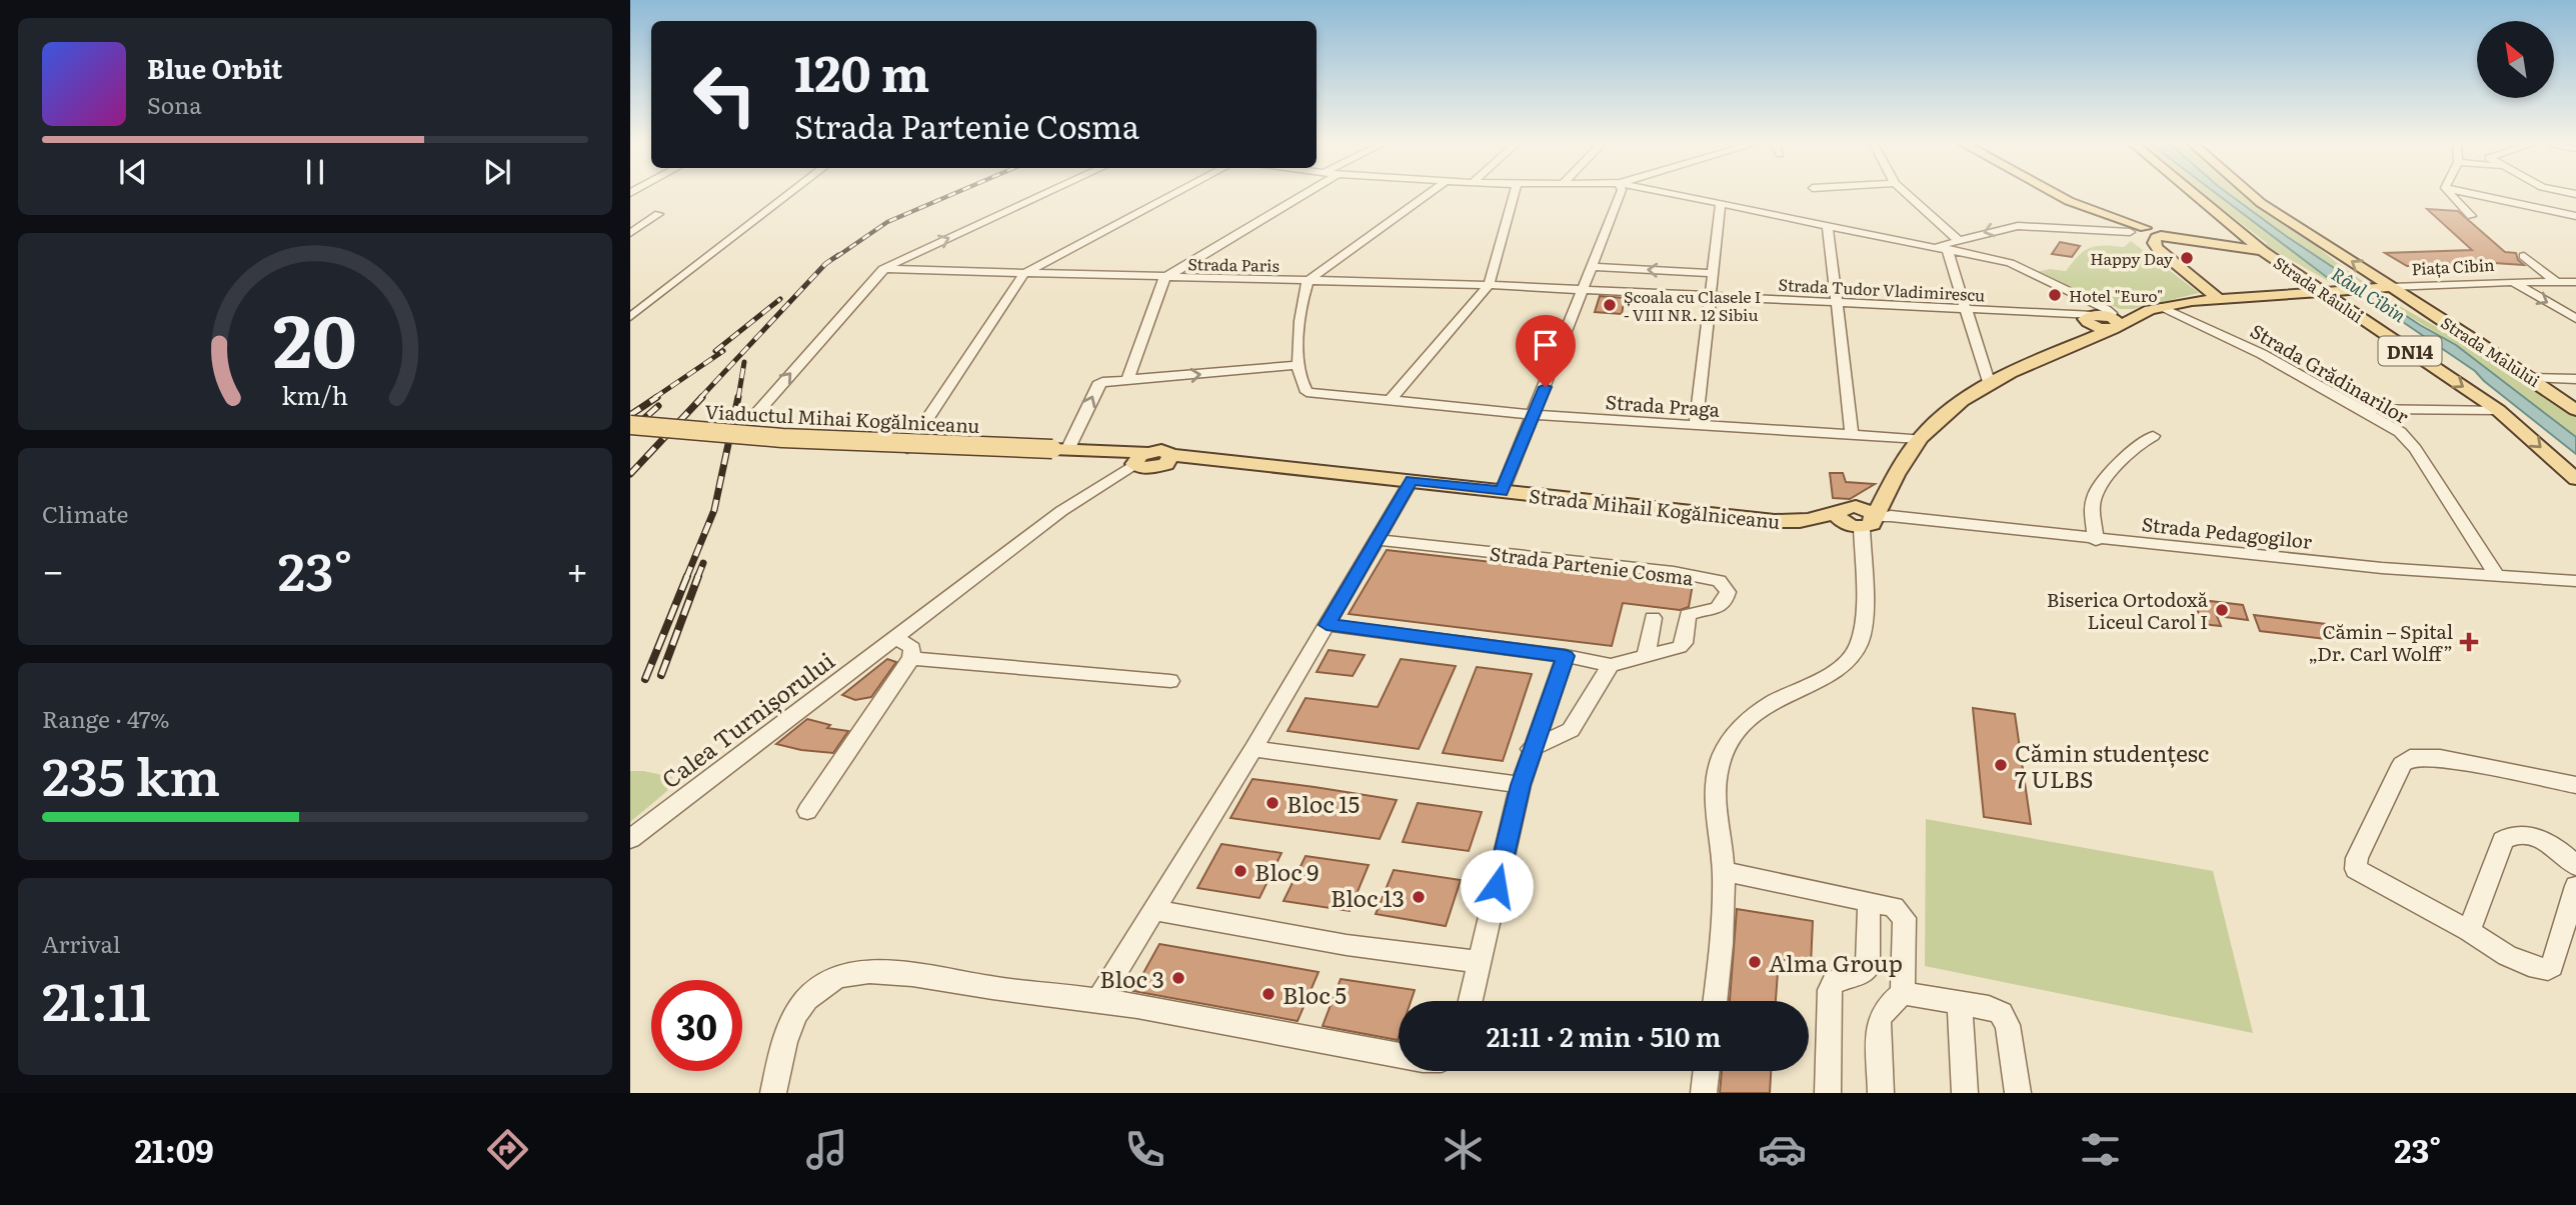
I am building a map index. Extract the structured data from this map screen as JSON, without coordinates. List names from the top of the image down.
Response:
{
  "streets": {
    "main road": [
      "Piața Cibin",
      "Strada Râului",
      "DN14",
      "Strada Malului",
      "Viaductul Mihai Kogălniceanu",
      "Strada Mihail Kogălniceanu"
    ],
    "street": [
      "Strada Paris",
      "Strada Tudor Vladimirescu",
      "Strada Grădinarilor",
      "Strada Praga",
      "Strada Pedagogilor",
      "Strada Partenie Cosma",
      "Calea Turnișorului"
    ]
  },
  "crossings": [
    ["Strada Paris", "Strada Tudor Vladimirescu"],
    ["Piața Cibin", "Strada Tudor Vladimirescu"],
    ["Piața Cibin", "Strada Râului"],
    ["Piața Cibin", "DN14"],
    ["Piața Cibin", "Strada Malului"],
    ["Piața Cibin", "Strada Grădinarilor"],
    ["Piața Cibin", "Strada Praga"],
    ["Piața Cibin", "Strada Mihail Kogălniceanu"],
    ["Piața Cibin", "Strada Pedagogilor"],
    ["Strada Râului", "DN14"],
    ["DN14", "Strada Malului"],
    ["Strada Grădinarilor", "Strada Pedagogilor"],
    ["Viaductul Mihai Kogălniceanu", "Strada Mihail Kogălniceanu"],
    ["Strada Mihail Kogălniceanu", "Strada Pedagogilor"],
    ["Strada Mihail Kogălniceanu", "Calea Turnișorului"]
  ],
  "one_way": ["Strada Râului"],
  "water": ["Râul Cibin"],
  "places": {
    "other": [
      "Happy Day",
      "Hotel \"Euro\"",
      "Școala cu Clasele I - VIII NR. 12 Sibiu",
      "Biserica Ortodoxă Liceul Carol I",
      "Cămin studențesc 7 ULBS",
      "Bloc 15",
      "Bloc 9",
      "Bloc 13",
      "Alma Group",
      "Bloc 3",
      "Bloc 5"
    ],
    "health": ["Cămin – Spital „Dr. Carl Wolff”"]
  },
  "north": "top left",
  "page": {
    "turn": ["120 m", "Strada Partenie Cosma"],
    "song": ["Blue Orbit", "Sona"],
    "tile": [
      "Climate",
      ["Range · 47%", "235 km"],
      ["Arrival", "21:11"]
    ],
    "heat": ["−", "23°", "+"],
    "limit": "30",
    "trip": "21:11 · 2 min · 510 m",
    "tabs": ["21:09", "23°"],
    "gauge": ["20", "km/h"]
  }
}
